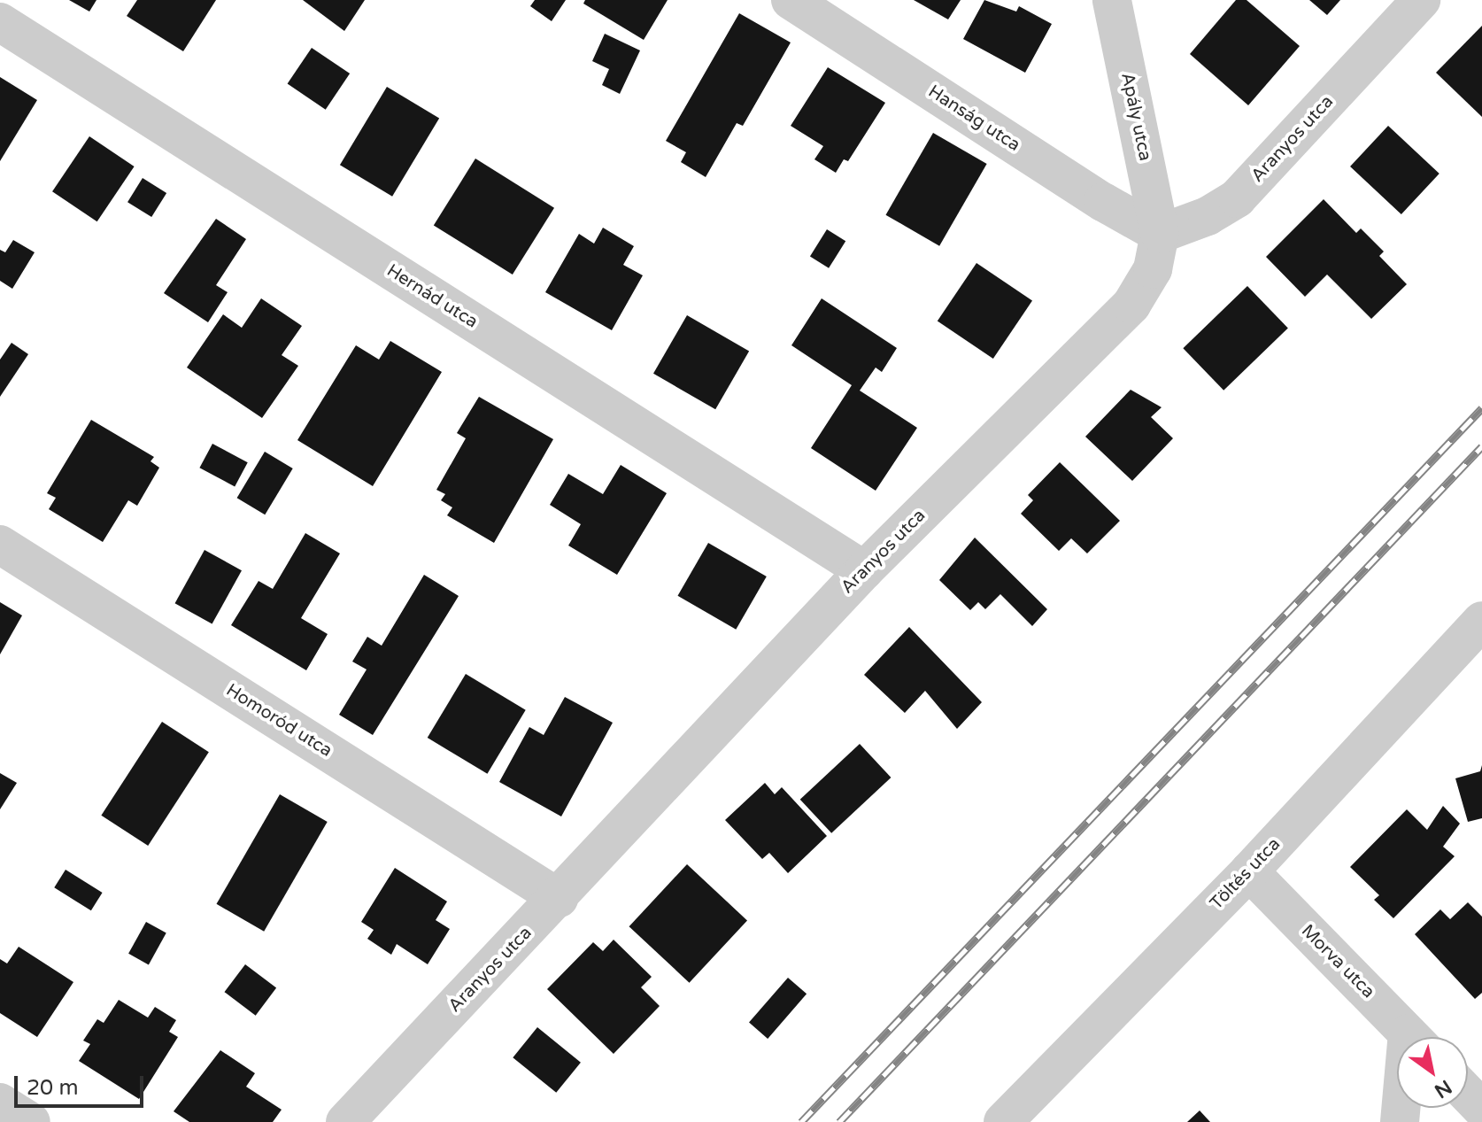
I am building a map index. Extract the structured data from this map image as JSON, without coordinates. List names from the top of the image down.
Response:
{
  "streets": {
    "street": [
      "Apály utca",
      "Hanság utca",
      "Aranyos utca",
      "Hernád utca",
      "Homoród utca",
      "Töltés utca",
      "Morva utca"
    ]
  },
  "crossings": [
    ["Apály utca", "Hanság utca"],
    ["Apály utca", "Aranyos utca"],
    ["Hanság utca", "Aranyos utca"],
    ["Aranyos utca", "Hernád utca"],
    ["Aranyos utca", "Homoród utca"],
    ["Töltés utca", "Morva utca"]
  ],
  "scale_bar": "20 m",
  "north": "bottom right"
}
